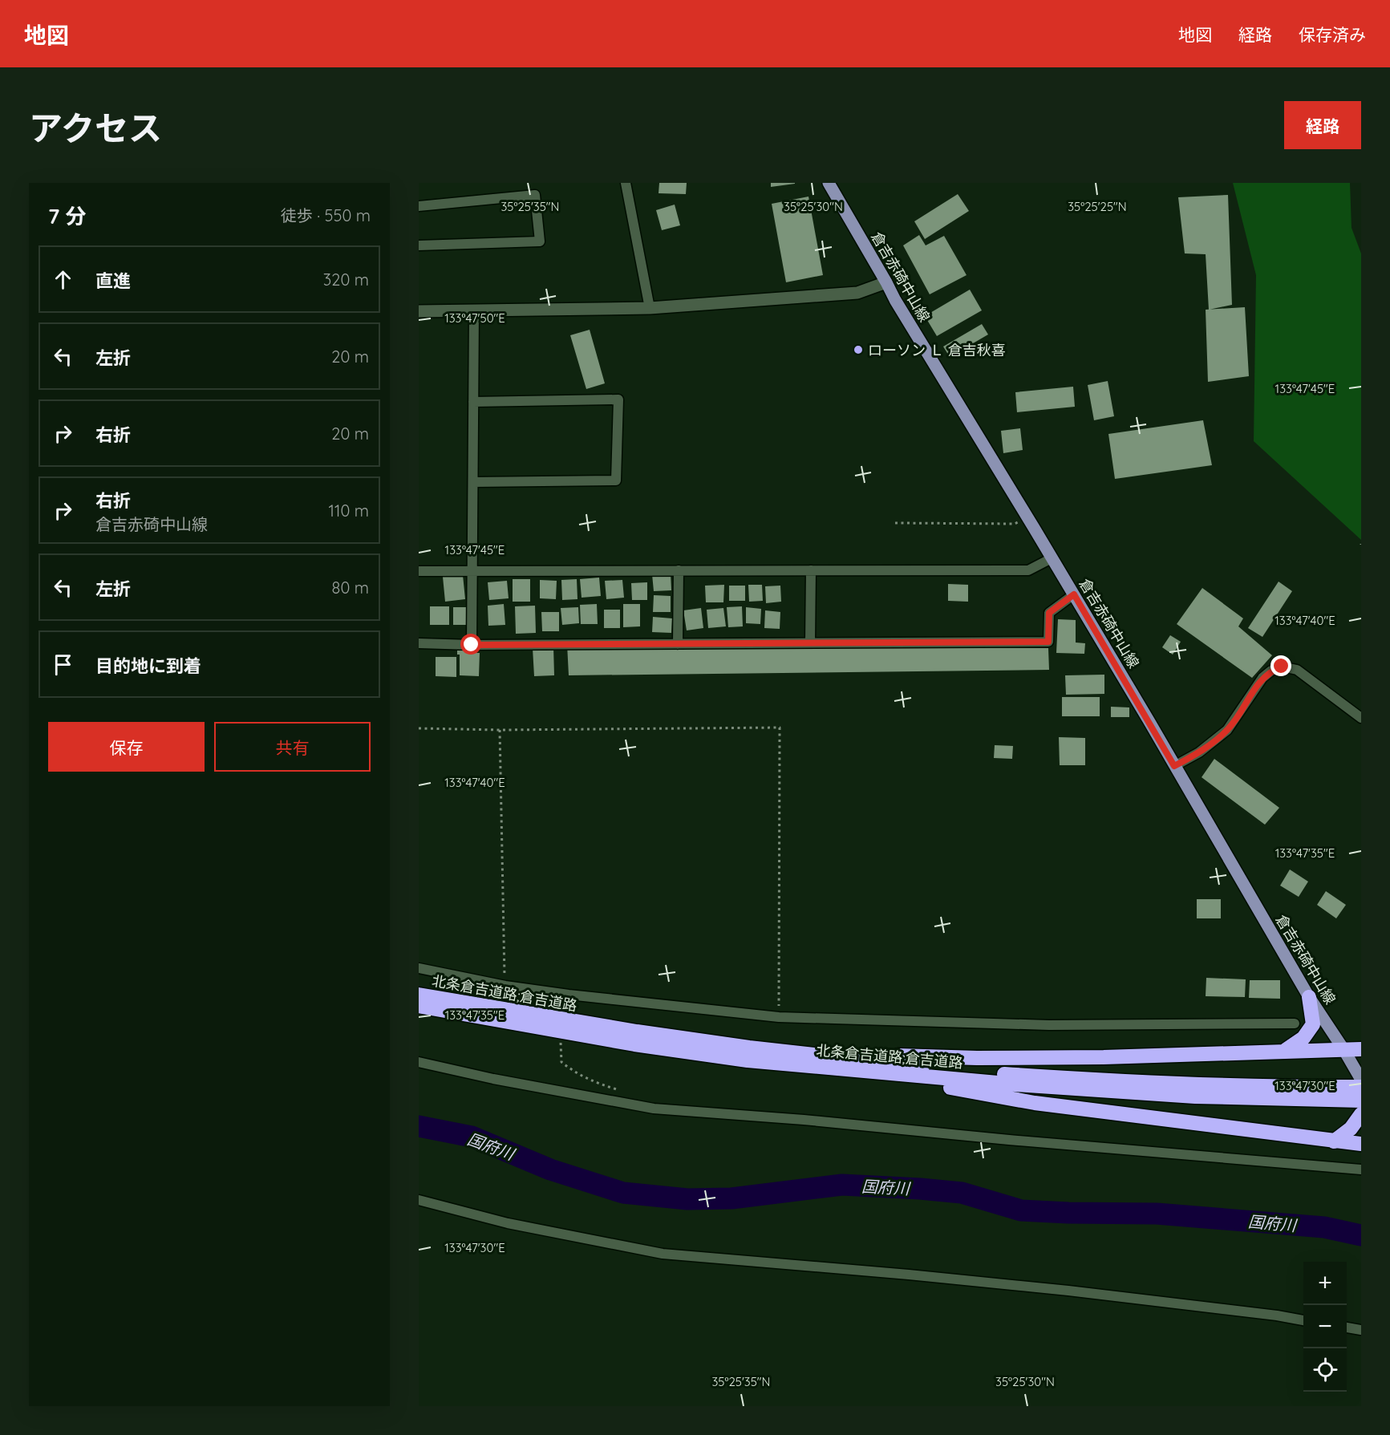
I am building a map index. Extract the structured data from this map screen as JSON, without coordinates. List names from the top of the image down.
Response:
{
  "streets": {
    "highway": ["北条倉吉道路;倉吉道路"],
    "main road": ["倉吉赤碕中山線"]
  },
  "water": ["国府川"],
  "places": ["ローソン Ｌ 倉吉秋喜"],
  "page": {
    "header": "地図",
    "nav": ["地図", "経路", "保存済み"],
    "title": "アクセス",
    "buttons": [
      "経路",
      ["保存", "共有"]
    ],
    "heading": ["7 分", "徒歩 · 550 m"],
    "list": [
      ["直進", "320 m"],
      ["左折", "20 m"],
      ["右折", "20 m"],
      ["右折", "倉吉赤碕中山線", "110 m"],
      ["左折", "80 m"],
      "目的地に到着"
    ],
    "map_buttons": ["+", "−"]
  },
  "coordinates": [
    "35°25'35\"N",
    "35°25'30\"N",
    "35°25'25\"N",
    "133°47'50\"E",
    "133°47'45\"E",
    "133°47'40\"E",
    "133°47'35\"E",
    "133°47'30\"E"
  ]
}
